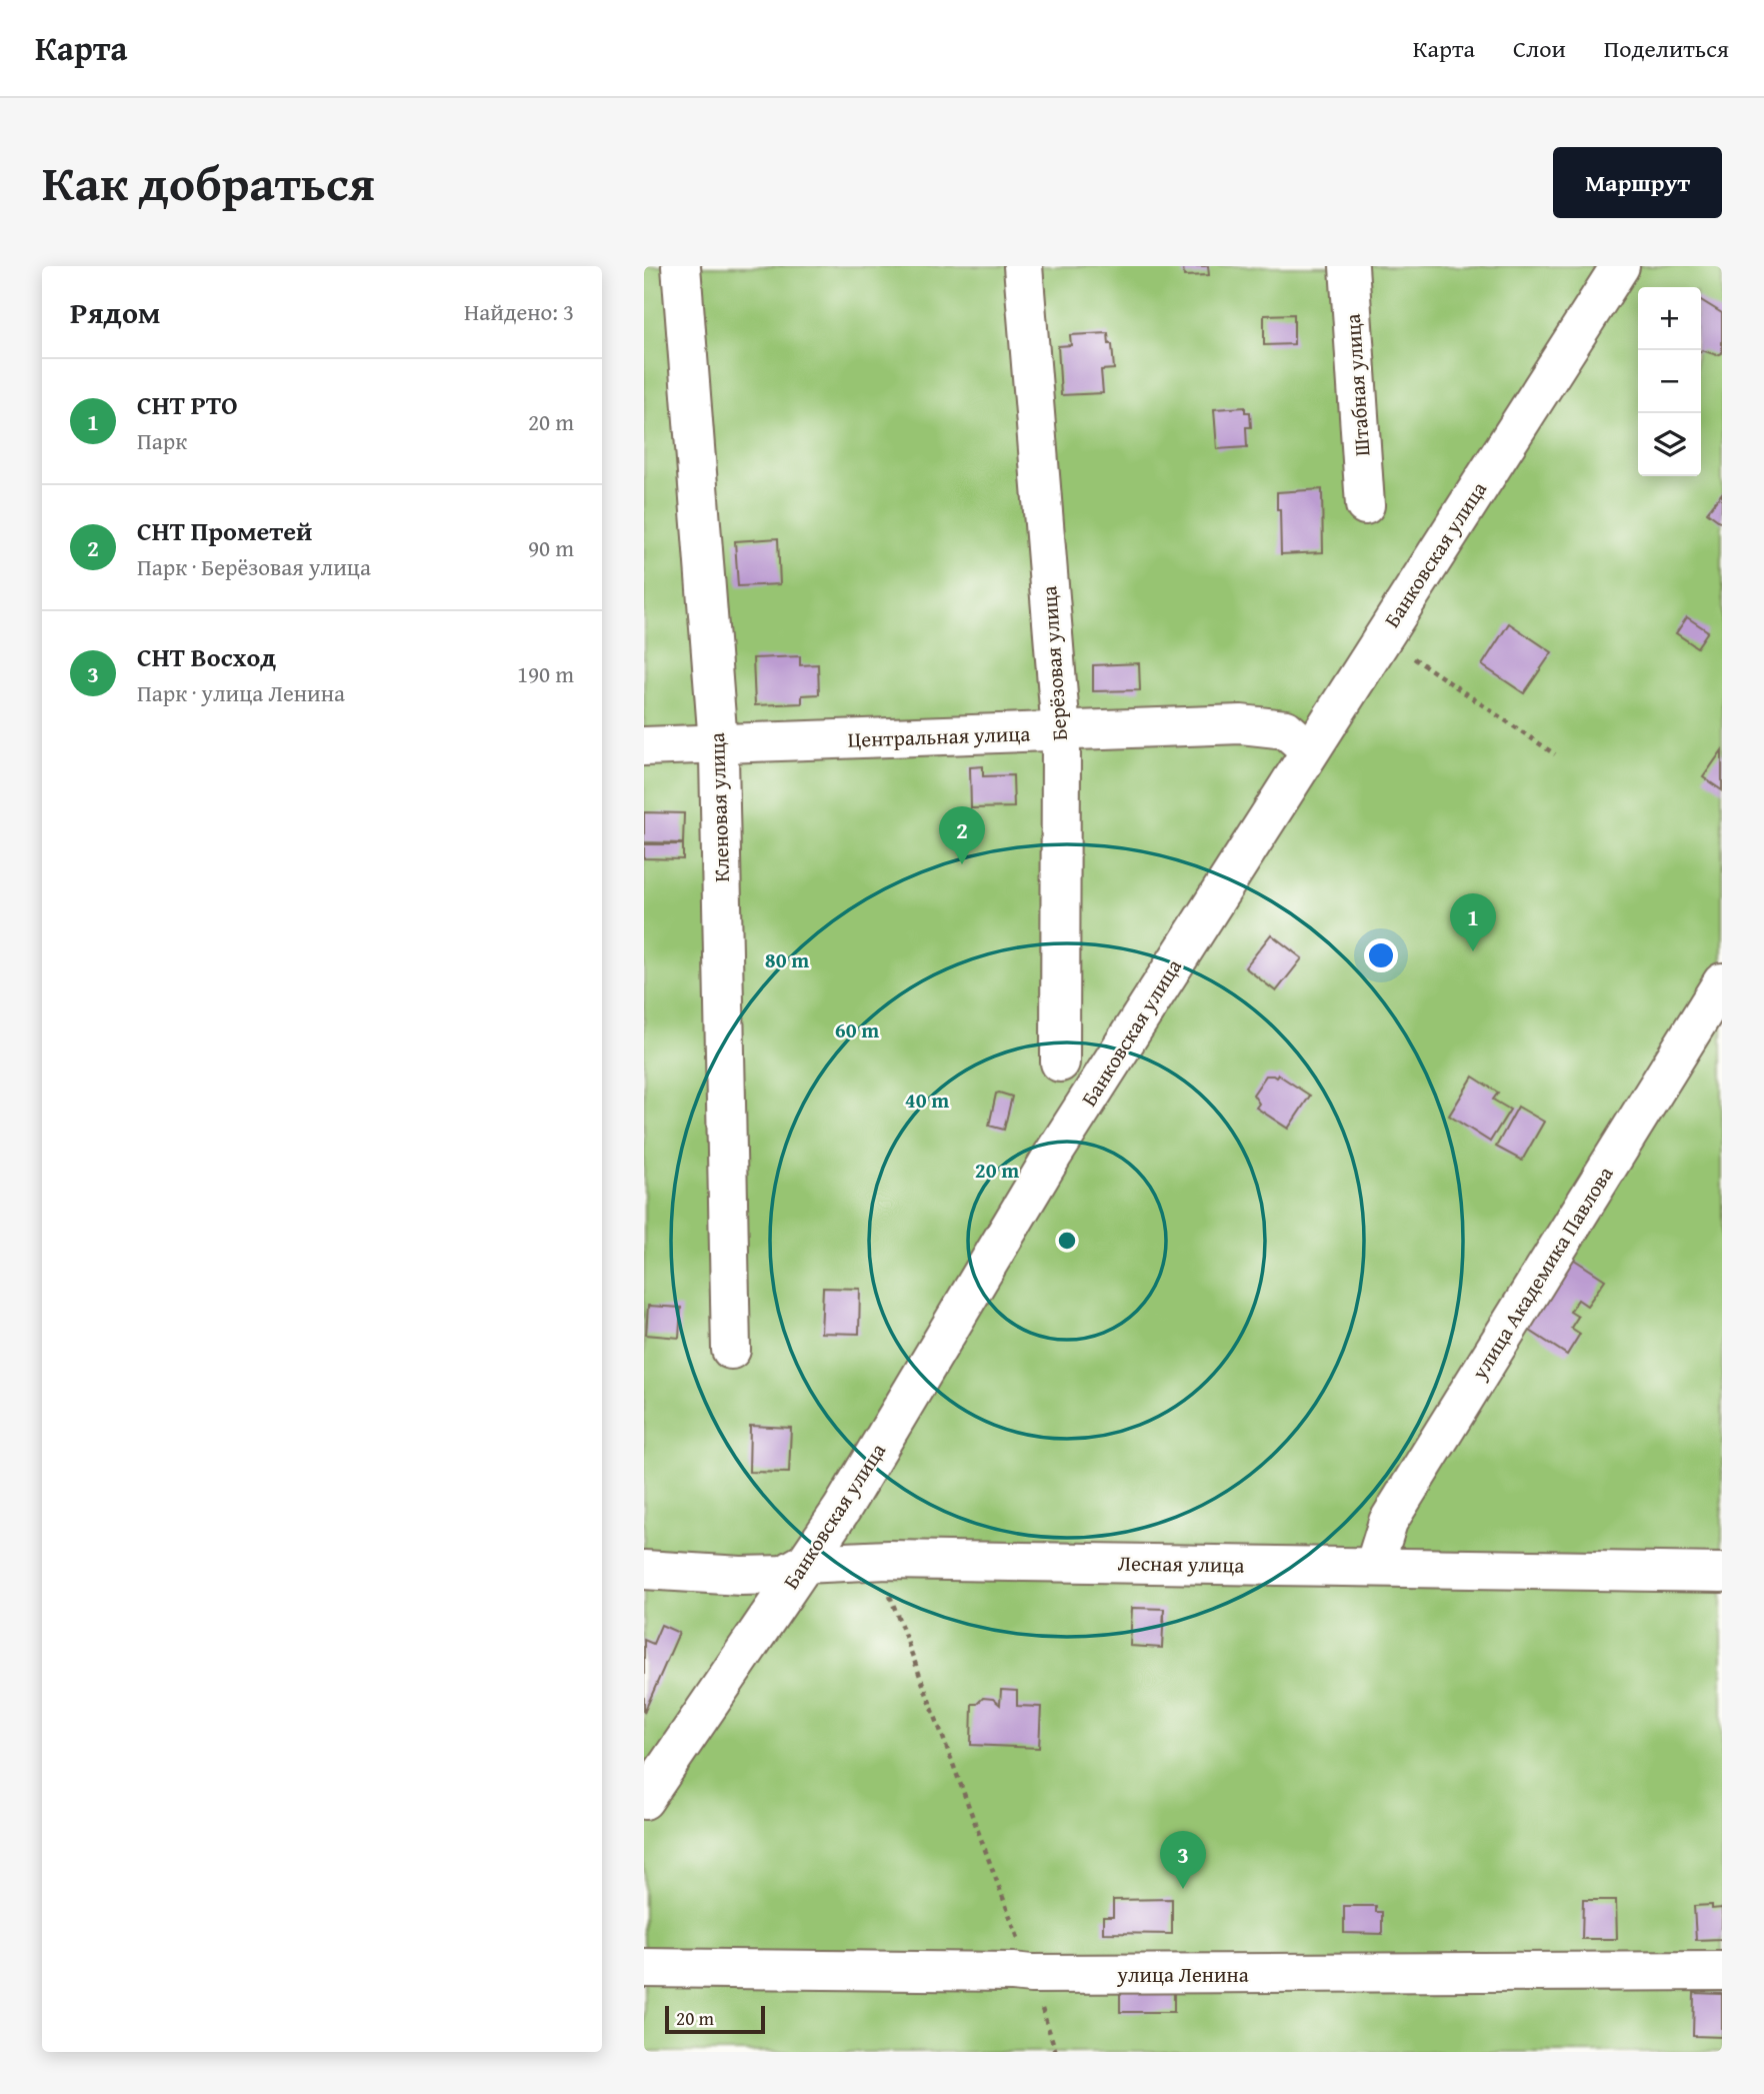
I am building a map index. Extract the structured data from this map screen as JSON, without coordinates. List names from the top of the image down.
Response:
{
  "streets": {
    "street": [
      "Штабная улица",
      "Банковская улица",
      "Берёзовая улица",
      "Центральная улица",
      "Кленовая улица",
      "улица Академика Павлова",
      "Лесная улица",
      "улица Ленина"
    ]
  },
  "crossings": [
    ["Банковская улица", "Центральная улица"],
    ["Банковская улица", "Лесная улица"],
    ["Берёзовая улица", "Центральная улица"],
    ["Центральная улица", "Кленовая улица"],
    ["улица Академика Павлова", "Лесная улица"]
  ],
  "scale_bar": "20 m",
  "page": {
    "header": "Карта",
    "nav": ["Карта", "Слои", "Поделиться"],
    "title": "Как добраться",
    "buttons": "Маршрут",
    "heading": ["Рядом", "Найдено: 3"],
    "map_buttons": ["+", "−"],
    "list": [
      {
        "mark": "1",
        "name": "СНТ РТО",
        "note": "Парк",
        "value": "20 m"
      },
      {
        "mark": "2",
        "name": "СНТ Прометей",
        "note": "Парк · Берёзовая улица",
        "value": "90 m"
      },
      {
        "mark": "3",
        "name": "СНТ Восход",
        "note": "Парк · улица Ленина",
        "value": "190 m"
      }
    ],
    "pins": ["2", "1", "3"],
    "scale": "20 m"
  },
  "rings": [
    "80 m",
    "60 m",
    "40 m",
    "20 m"
  ]
}
